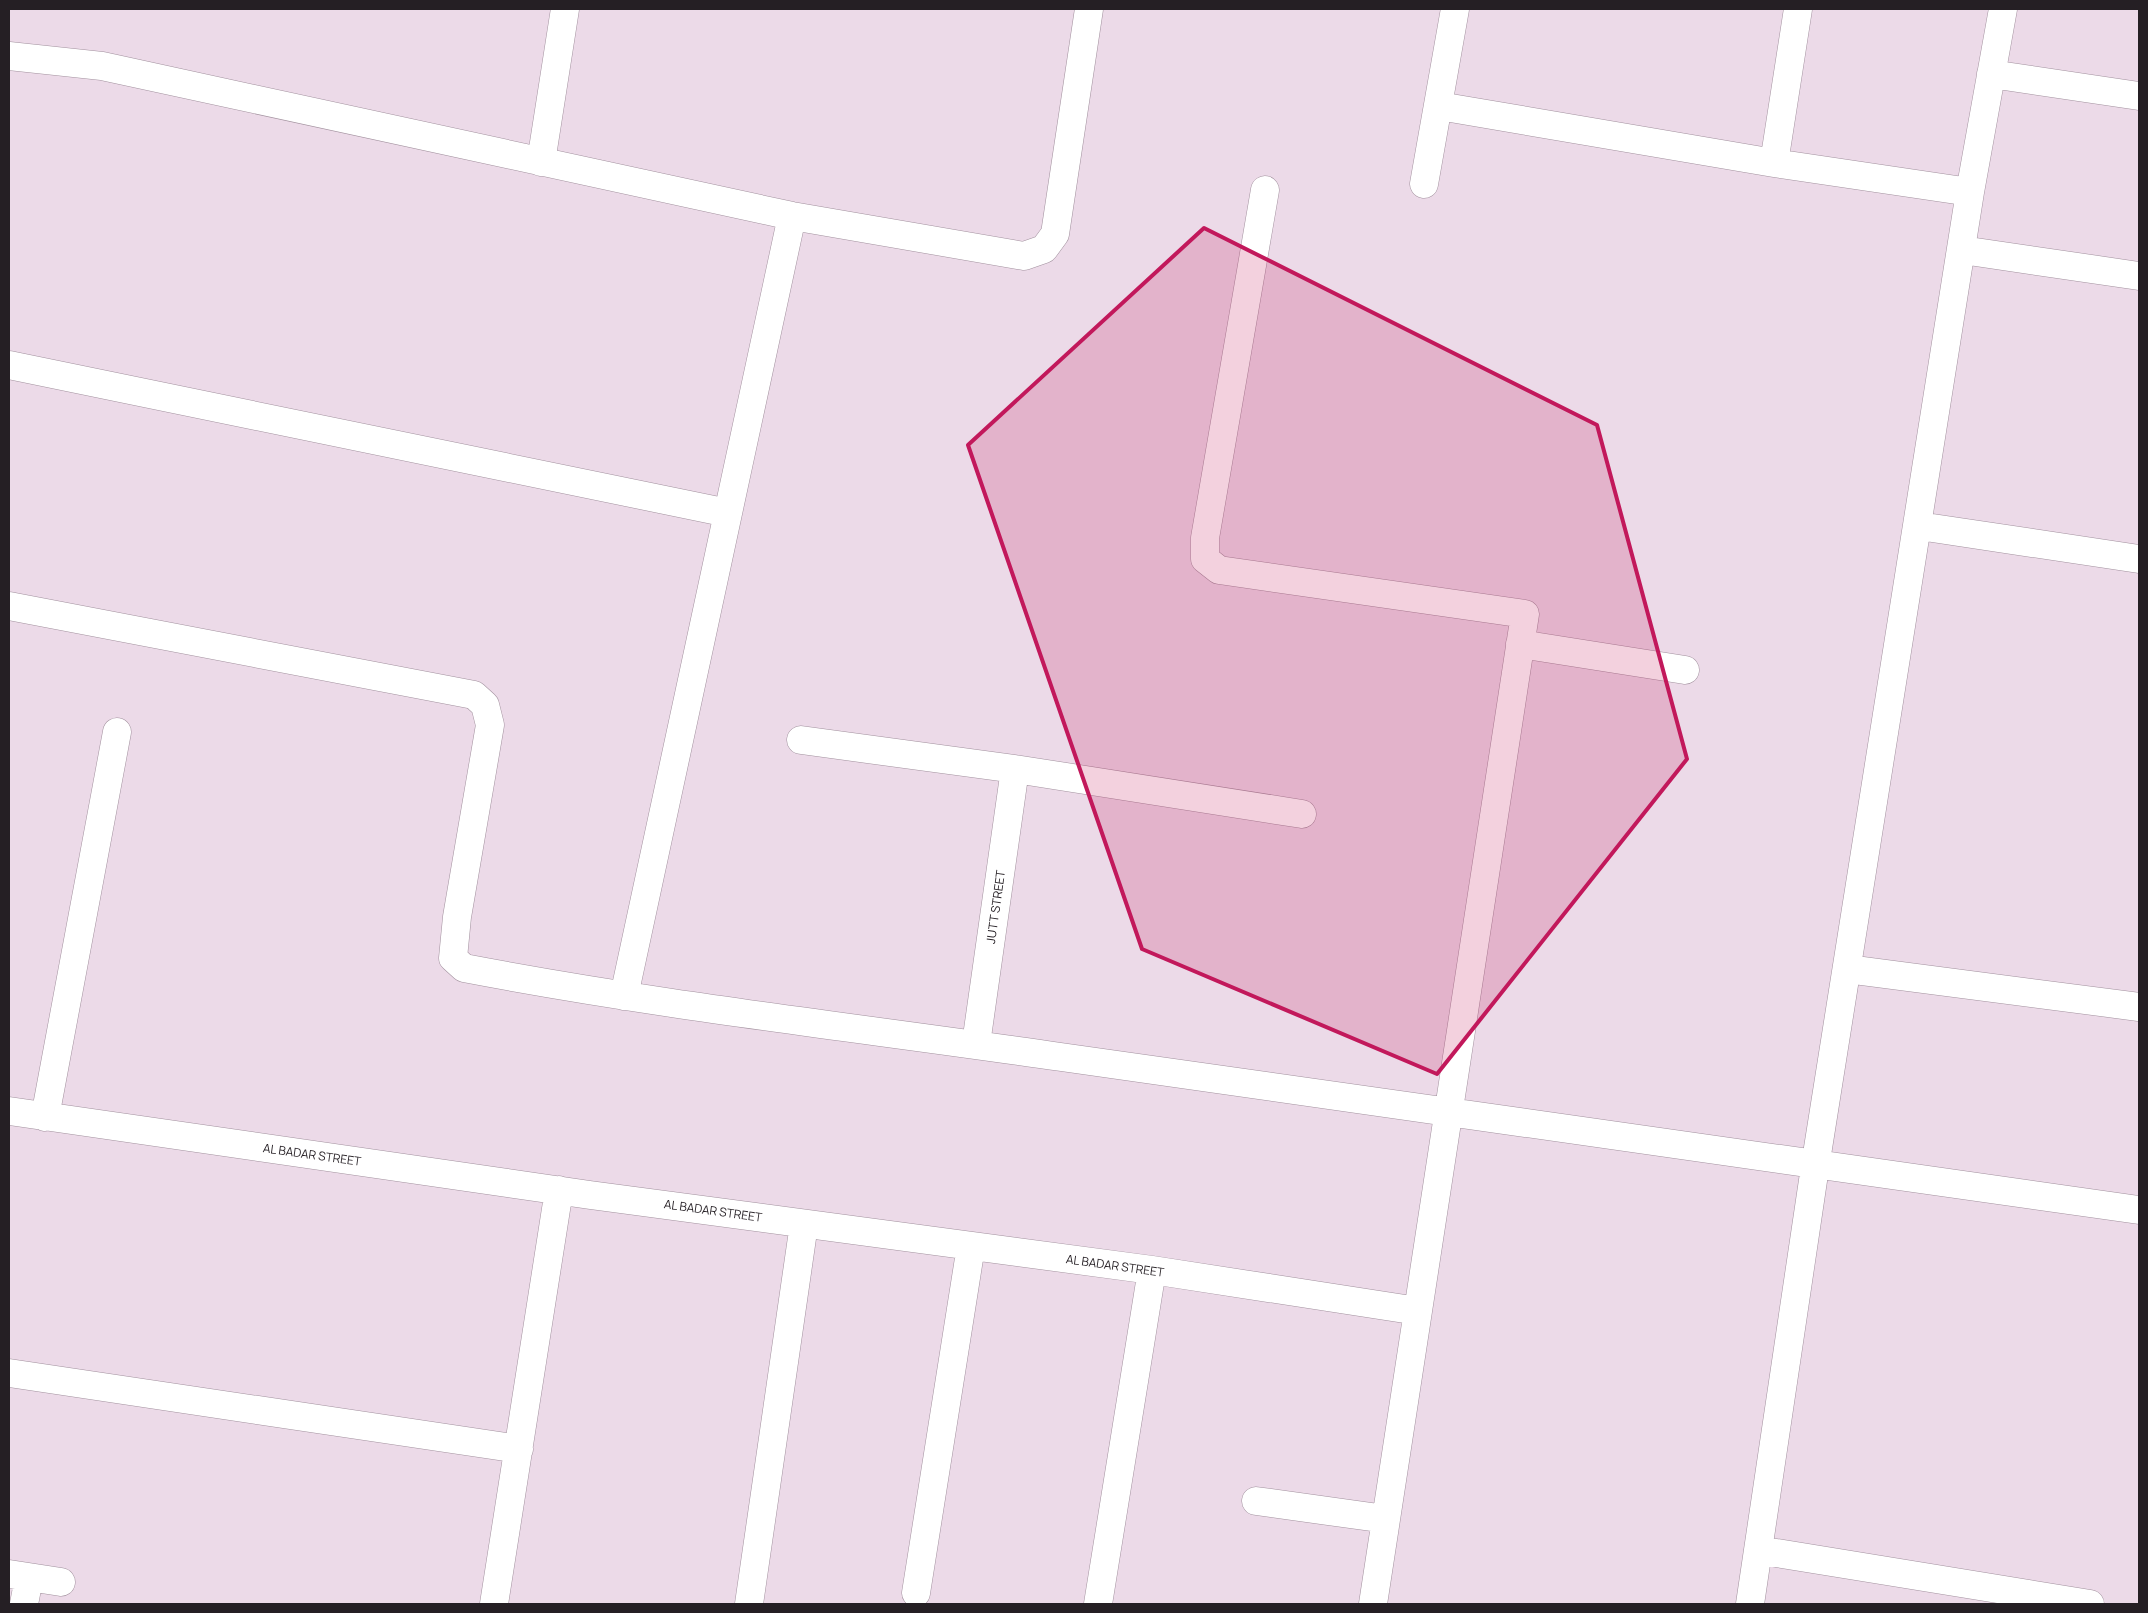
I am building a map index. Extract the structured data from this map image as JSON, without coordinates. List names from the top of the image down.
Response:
{
  "streets": {
    "street": ["JUTT STREET", "AL BADAR STREET"]
  }
}
